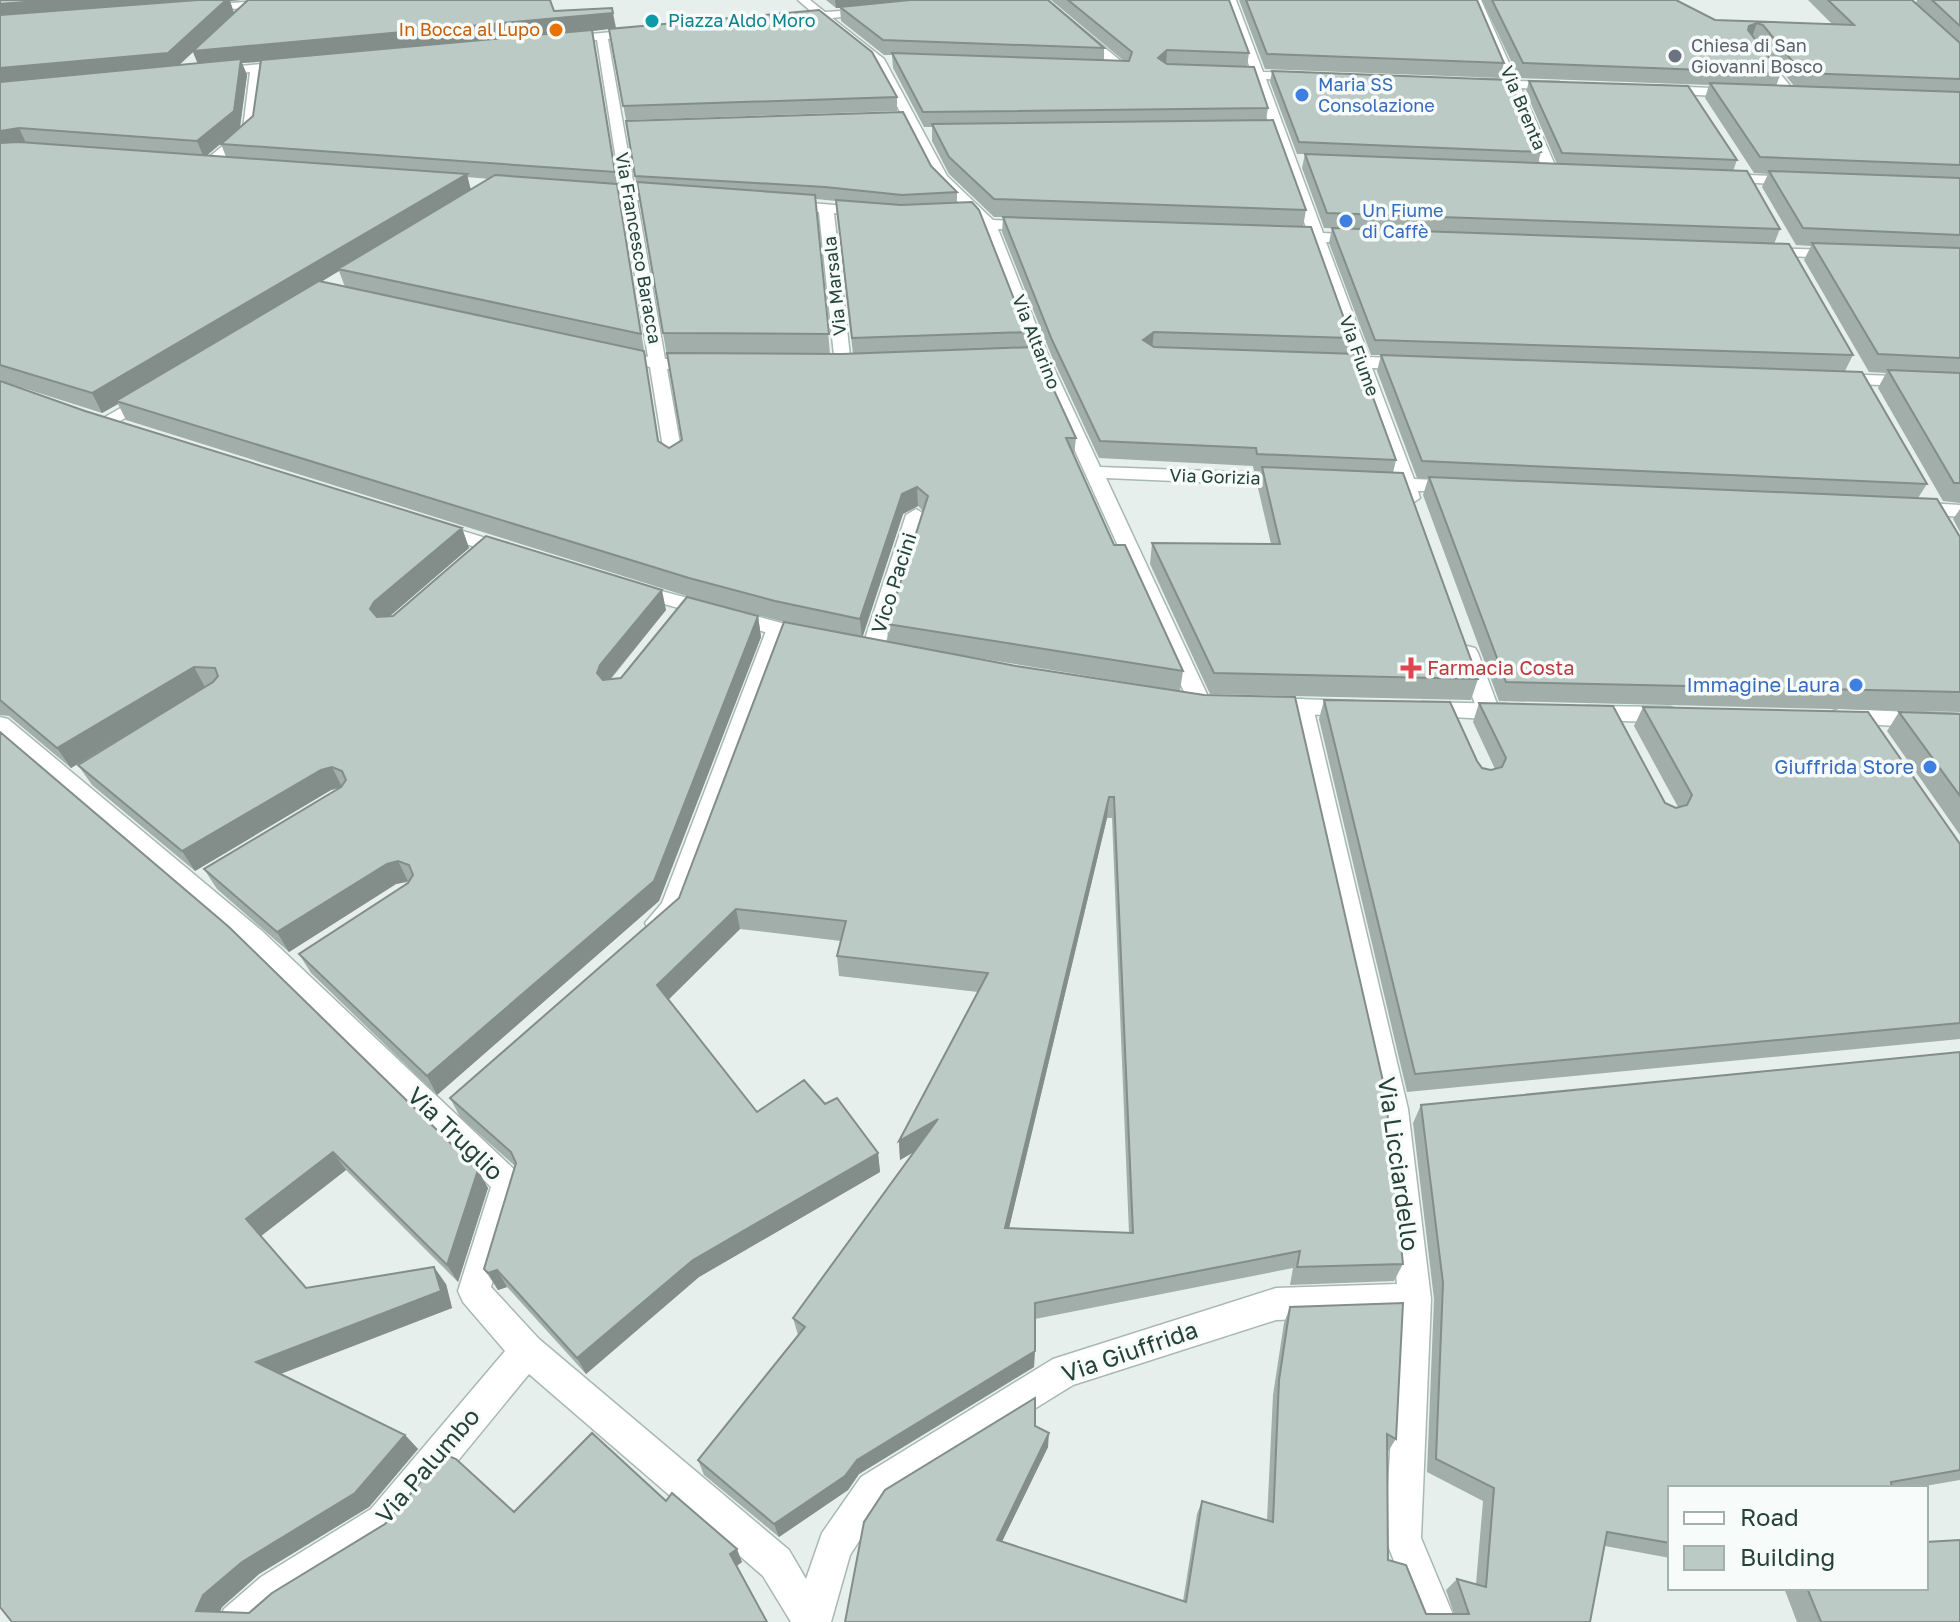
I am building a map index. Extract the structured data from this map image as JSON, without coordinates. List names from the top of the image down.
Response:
{
  "streets": {
    "street": [
      "Via Brenta",
      "Via Francesco Baracca",
      "Via Marsala",
      "Via Altarino",
      "Via Fiume",
      "Via Gorizia",
      "Vico Pacini",
      "Via Truglio",
      "Via Licciardello",
      "Via Giuffrida",
      "Via Palumbo"
    ]
  },
  "crossings": [
    ["Via Altarino", "Via Gorizia"],
    ["Via Truglio", "Via Giuffrida"],
    ["Via Truglio", "Via Palumbo"],
    ["Via Licciardello", "Via Giuffrida"]
  ],
  "places": {
    "other": [
      "Piazza Aldo Moro",
      "In Bocca al Lupo",
      "Chiesa di San Giovanni Bosco",
      "Maria SS Consolazione",
      "Un Fiume di Caffè",
      "Immagine Laura",
      "Giuffrida Store"
    ],
    "health": ["Farmacia Costa"]
  },
  "legend": ["Road", "Building"]
}
